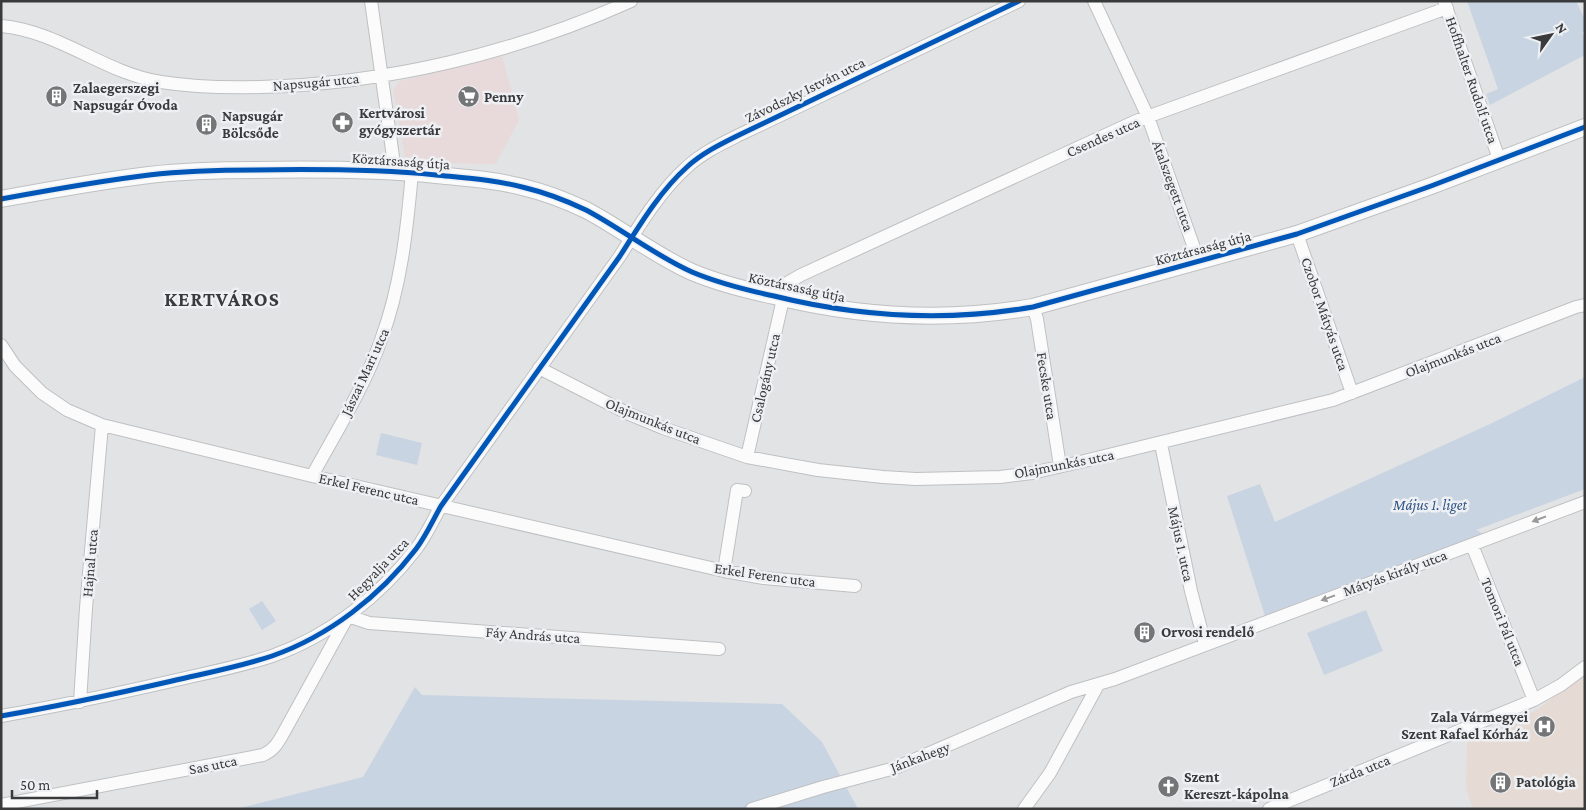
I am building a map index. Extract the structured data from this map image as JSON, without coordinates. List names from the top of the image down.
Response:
{
  "streets": {
    "street": [
      "Hoffhalter Rudolf utca",
      "Napsugár utca",
      "Závodszky István utca",
      "Csendes utca",
      "Köztársaság útja",
      "Átalszegett utca",
      "Czobor Mátyás utca",
      "Olajmunkás utca",
      "Jászai Mari utca",
      "Csalogány utca",
      "Fecske utca",
      "Erkel Ferenc utca",
      "Május 1. utca",
      "Hajnal utca",
      "Hegyalja utca",
      "Mátyás király utca",
      "Tomori Pál utca",
      "Fáy András utca",
      "Jánkahegy",
      "Sas utca",
      "Zárda utca"
    ]
  },
  "crossings": [
    ["Hoffhalter Rudolf utca", "Csendes utca"],
    ["Hoffhalter Rudolf utca", "Köztársaság útja"],
    ["Závodszky István utca", "Köztársaság útja"],
    ["Závodszky István utca", "Hegyalja utca"],
    ["Csendes utca", "Köztársaság útja"],
    ["Csendes utca", "Átalszegett utca"],
    ["Csendes utca", "Csalogány utca"],
    ["Köztársaság útja", "Átalszegett utca"],
    ["Köztársaság útja", "Czobor Mátyás utca"],
    ["Köztársaság útja", "Jászai Mari utca"],
    ["Köztársaság útja", "Csalogány utca"],
    ["Köztársaság útja", "Fecske utca"],
    ["Köztársaság útja", "Hegyalja utca"],
    ["Czobor Mátyás utca", "Olajmunkás utca"],
    ["Olajmunkás utca", "Csalogány utca"],
    ["Olajmunkás utca", "Fecske utca"],
    ["Olajmunkás utca", "Május 1. utca"],
    ["Olajmunkás utca", "Hegyalja utca"],
    ["Jászai Mari utca", "Erkel Ferenc utca"],
    ["Erkel Ferenc utca", "Hajnal utca"],
    ["Erkel Ferenc utca", "Hegyalja utca"],
    ["Május 1. utca", "Mátyás király utca"],
    ["Hajnal utca", "Hegyalja utca"],
    ["Hegyalja utca", "Fáy András utca"],
    ["Hegyalja utca", "Sas utca"],
    ["Mátyás király utca", "Tomori Pál utca"],
    ["Mátyás király utca", "Jánkahegy"],
    ["Tomori Pál utca", "Zárda utca"],
    ["Fáy András utca", "Sas utca"]
  ],
  "one_way": ["Mátyás király utca"],
  "districts": ["KERTVÁROS"],
  "parks": ["Május 1. liget"],
  "places": {
    "building": [
      "Zalaegerszegi Napsugár Óvoda",
      "Napsugár Bölcsőde",
      "Orvosi rendelő",
      "Patológia"
    ],
    "supermarket": ["Penny"],
    "pharmacy": ["Kertvárosi gyógyszertár"],
    "hospital": ["Zala Vármegyei Szent Rafael Kórház"],
    "church": ["Szent Kereszt-kápolna"]
  },
  "scale_bar": "50 m",
  "north": "top right"
}
